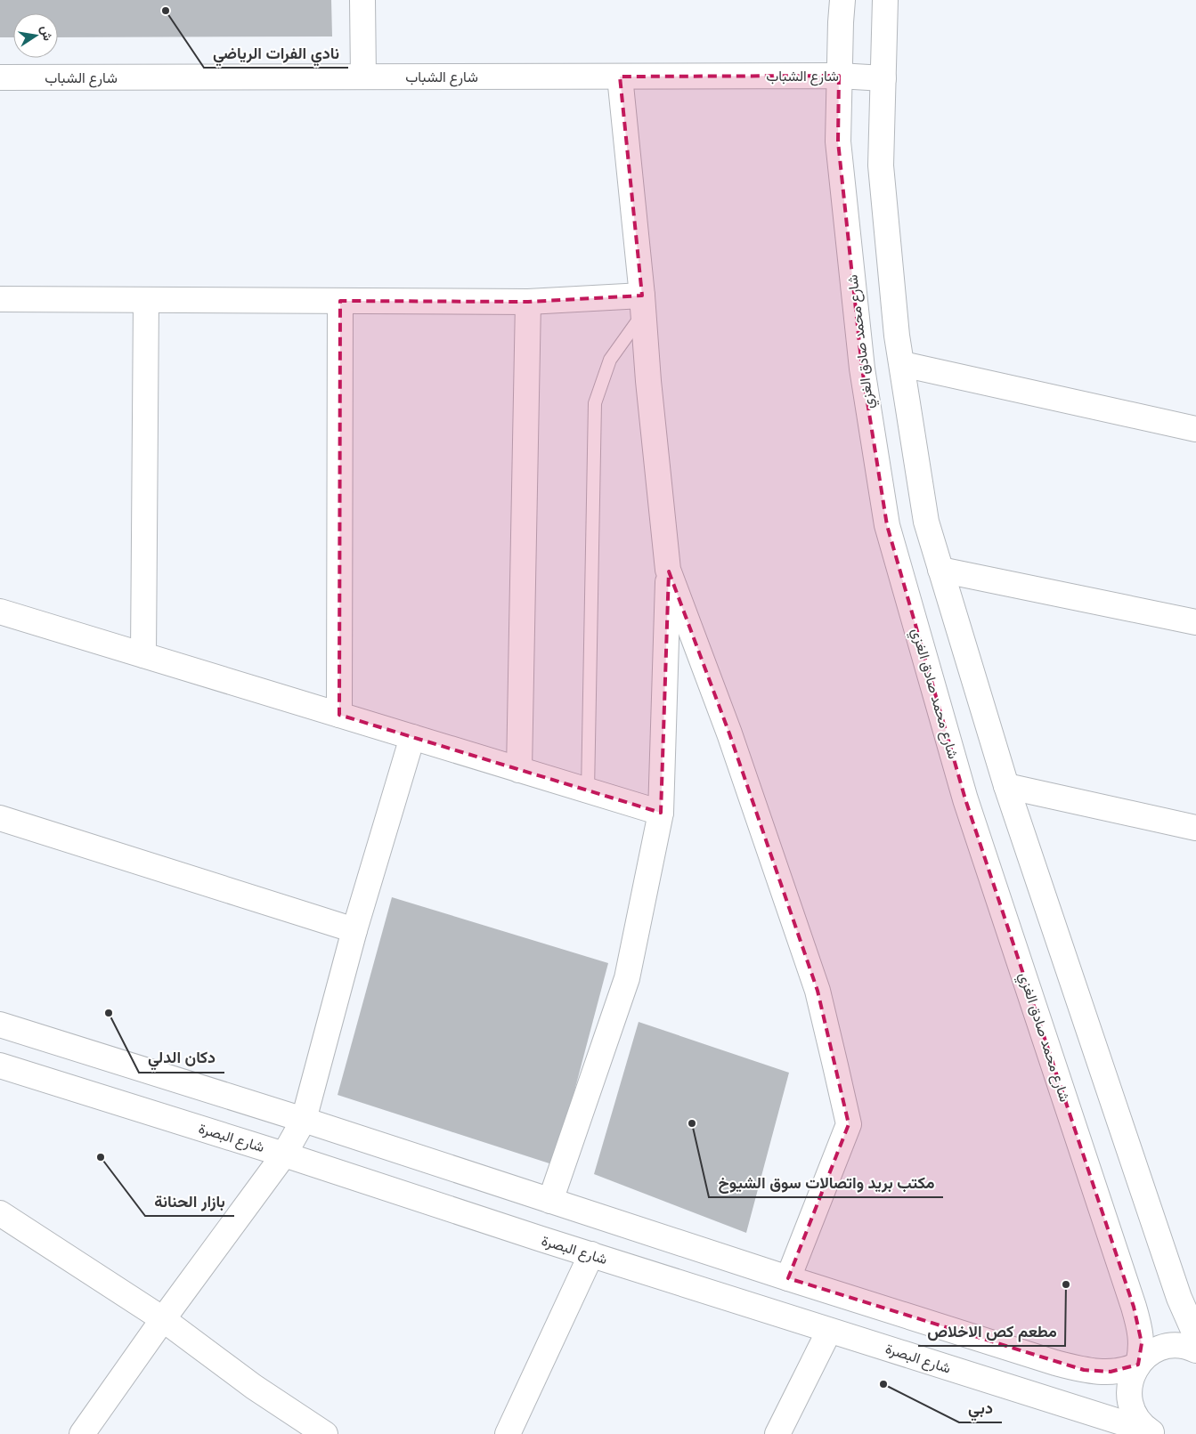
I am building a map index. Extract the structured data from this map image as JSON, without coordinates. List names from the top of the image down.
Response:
{
  "streets": {
    "street": ["شارع الشباب", "شارع محمد صادق الغزي", "شارع البصرة"]
  },
  "crossings": [
    ["شارع الشباب", "شارع محمد صادق الغزي"]
  ],
  "places": [
    "نادي الفرات الرياضي",
    "دكان الدلي",
    "مكتب بريد واتصالات سوق الشيوخ",
    "بازار الحنانة",
    "مطعم كص الاخلاص",
    "دبي"
  ],
  "north": "right"
}
